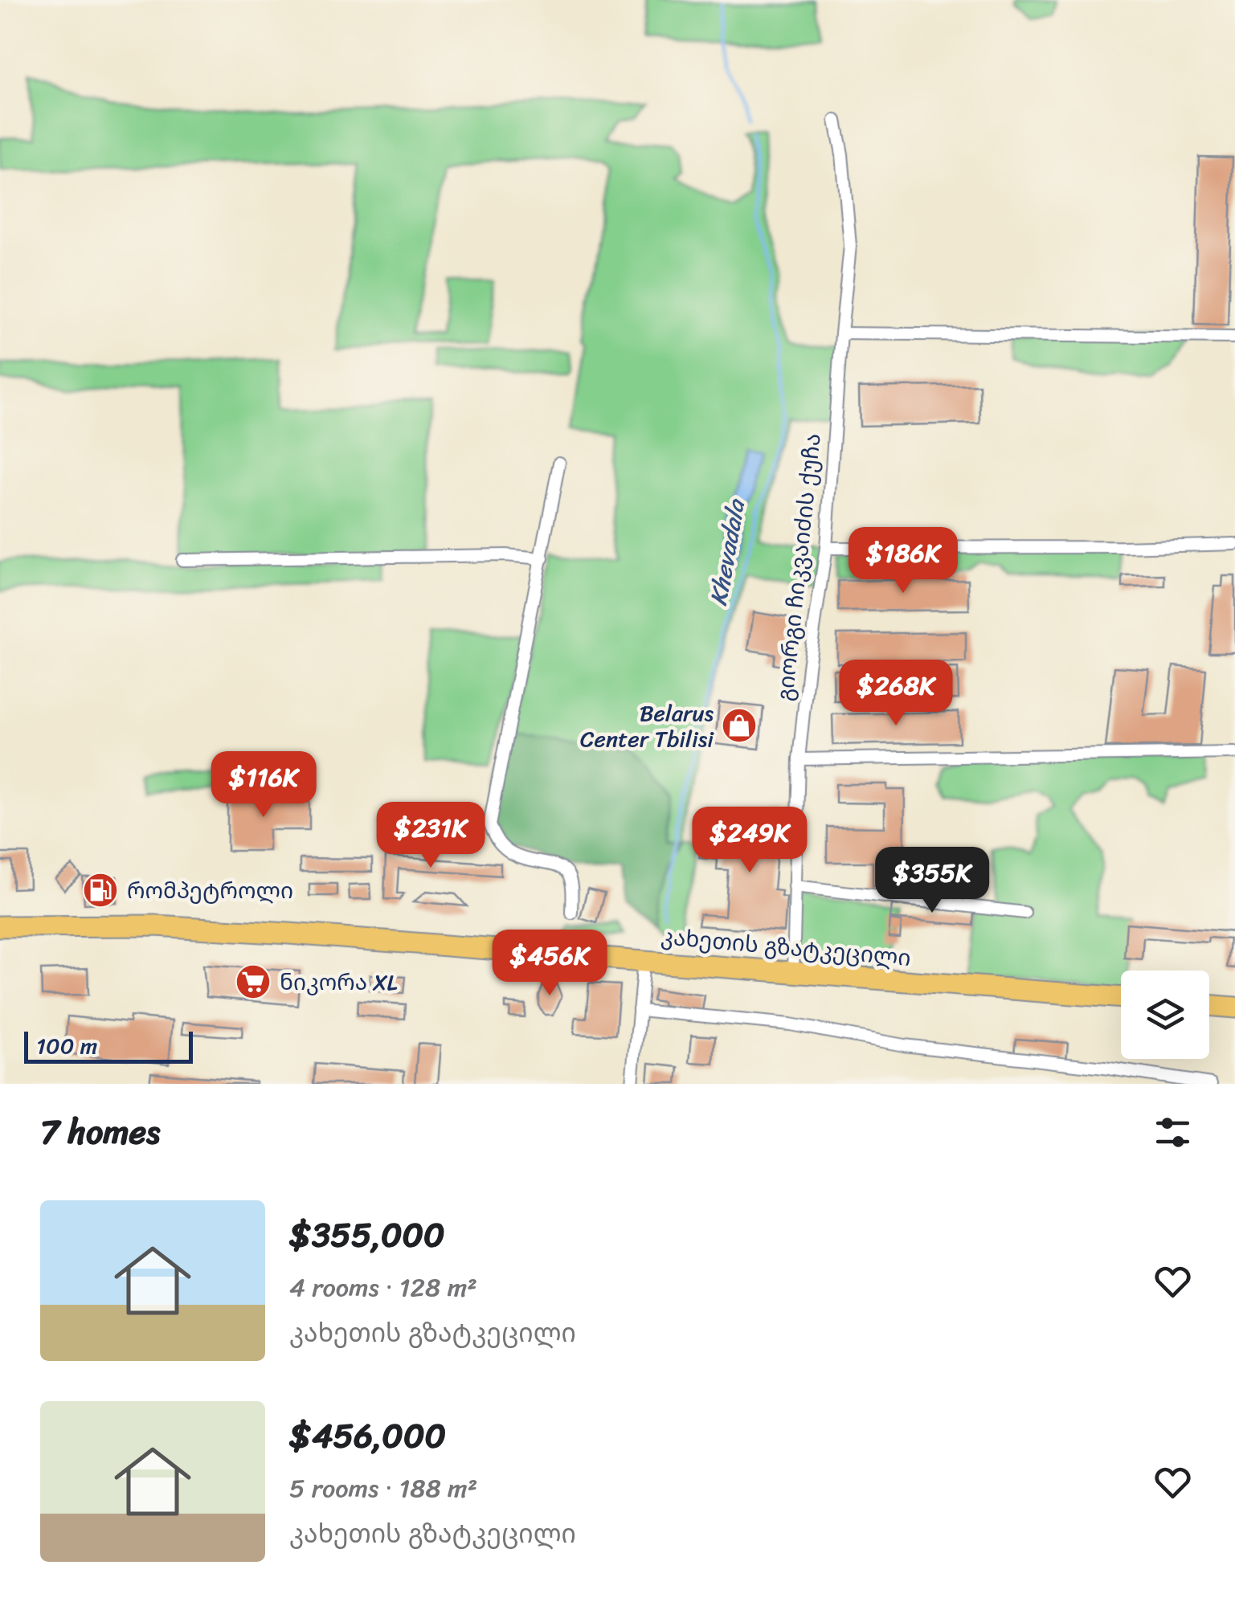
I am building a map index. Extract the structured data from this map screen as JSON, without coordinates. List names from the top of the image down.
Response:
{
  "streets": {
    "highway": ["კახეთის გზატკეცილი"],
    "street": ["გიორგი ჩიკვაიძის ქუჩა"]
  },
  "crossings": [
    ["გიორგი ჩიკვაიძის ქუჩა", "კახეთის გზატკეცილი"]
  ],
  "water": ["Khevadala"],
  "places": {
    "shop": ["Belarus Center Tbilisi"],
    "fuel station": ["რომპეტროლი"],
    "supermarket": ["ნიკორა XL"]
  },
  "scale_bar": "100 m",
  "page": {
    "price": [
      "$186K",
      "$268K",
      "$116K",
      "$231K",
      "$249K",
      "$355K",
      "$456K"
    ],
    "scale": "100 m",
    "heading": "7 homes",
    "list": [
      {
        "name": "$355,000",
        "note": "4 rooms · 128 m² · კახეთის გზატკეცილი"
      },
      {
        "name": "$456,000",
        "note": "5 rooms · 188 m² · კახეთის გზატკეცილი"
      }
    ]
  }
}
